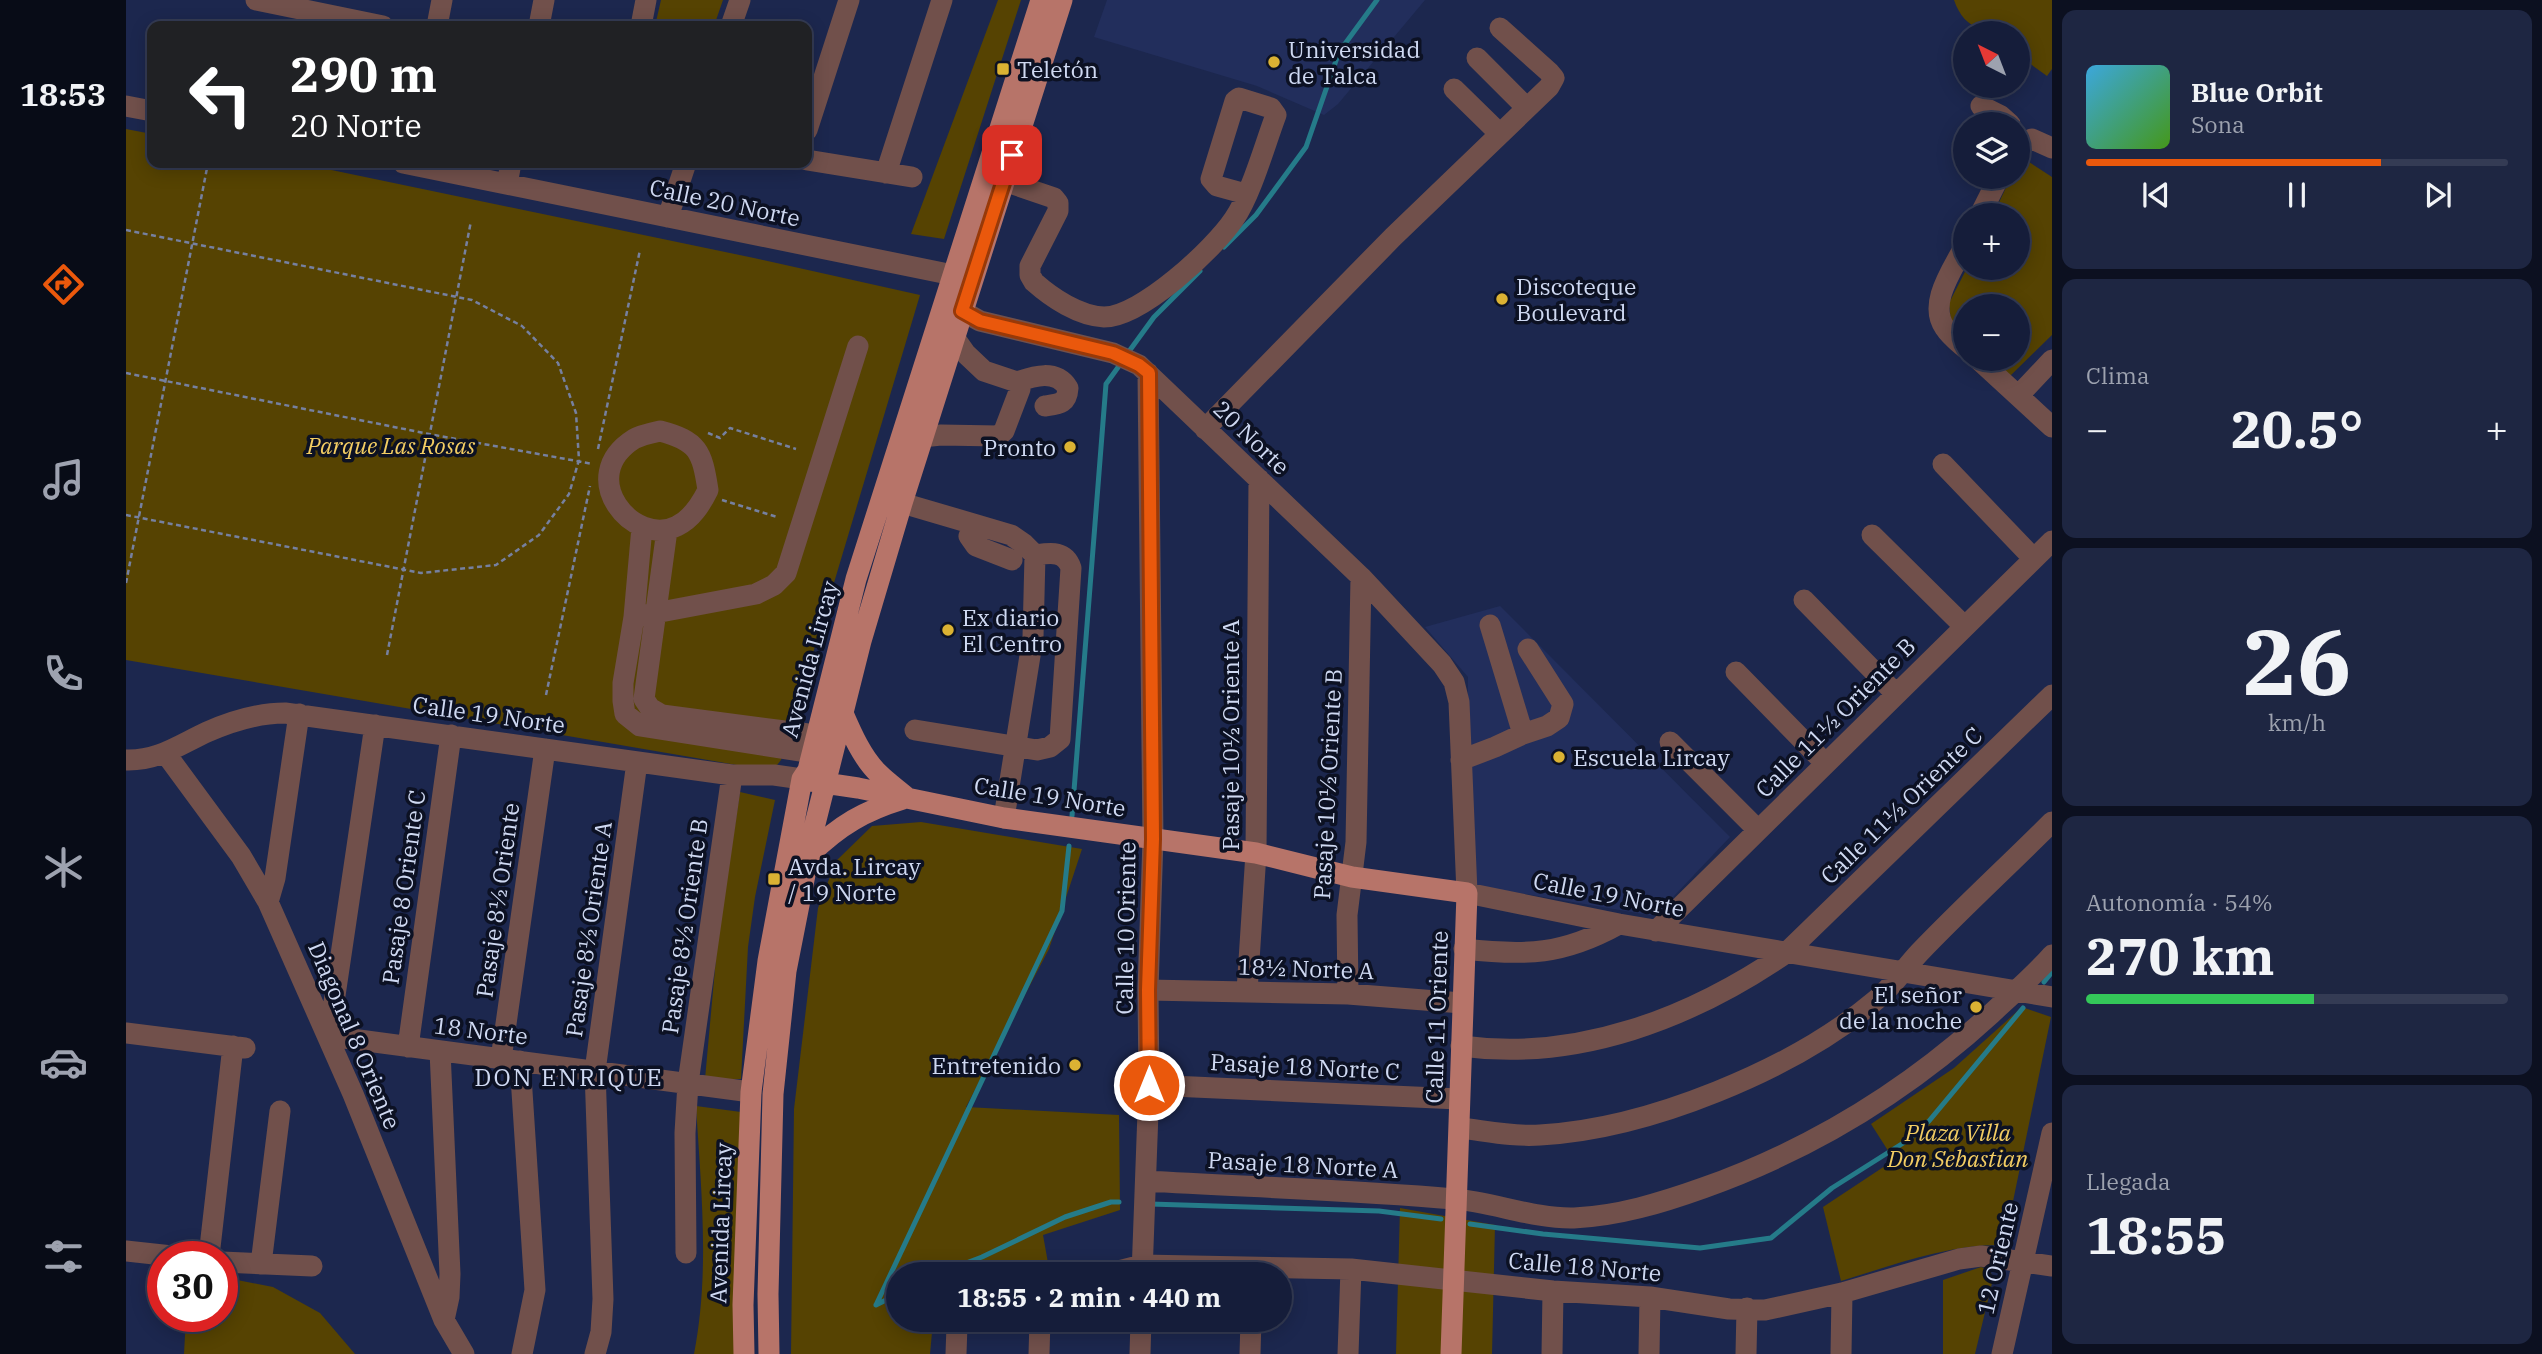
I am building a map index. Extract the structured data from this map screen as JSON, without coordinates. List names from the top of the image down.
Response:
{
  "streets": {
    "main road": ["Avenida Lircay", "Calle 19 Norte", "Calle 11 Oriente"],
    "street": [
      "Calle 20 Norte",
      "20 Norte",
      "Calle 11½ Oriente B",
      "Pasaje 10½ Oriente A",
      "Pasaje 10½ Oriente B",
      "Calle 11½ Oriente C",
      "Pasaje 8 Oriente C",
      "Pasaje 8½ Oriente",
      "Pasaje 8½ Oriente B",
      "Calle 10 Oriente",
      "Pasaje 8½ Oriente A",
      "18½ Norte A",
      "18 Norte",
      "Diagonal 8 Oriente",
      "Pasaje 18 Norte C",
      "Pasaje 18 Norte A",
      "12 Oriente",
      "Calle 18 Norte"
    ]
  },
  "crossings": [
    ["Calle 20 Norte", "Avenida Lircay"],
    ["20 Norte", "Avenida Lircay"],
    ["20 Norte", "Pasaje 10½ Oriente A"],
    ["20 Norte", "Pasaje 10½ Oriente B"],
    ["20 Norte", "Calle 10 Oriente"],
    ["20 Norte", "Calle 11 Oriente"],
    ["Avenida Lircay", "Calle 19 Norte"],
    ["Avenida Lircay", "18 Norte"],
    ["Calle 19 Norte", "Calle 11½ Oriente B"],
    ["Calle 19 Norte", "Pasaje 10½ Oriente A"],
    ["Calle 19 Norte", "Pasaje 10½ Oriente B"],
    ["Calle 19 Norte", "Calle 11½ Oriente C"],
    ["Calle 19 Norte", "Pasaje 8 Oriente C"],
    ["Calle 19 Norte", "Pasaje 8½ Oriente"],
    ["Calle 19 Norte", "Pasaje 8½ Oriente B"],
    ["Calle 19 Norte", "Calle 10 Oriente"],
    ["Calle 19 Norte", "Pasaje 8½ Oriente A"],
    ["Calle 19 Norte", "Calle 11 Oriente"],
    ["Calle 19 Norte", "Diagonal 8 Oriente"],
    ["Calle 19 Norte", "Pasaje 18 Norte A"],
    ["Pasaje 10½ Oriente A", "18½ Norte A"],
    ["Pasaje 10½ Oriente B", "18½ Norte A"],
    ["Calle 11½ Oriente C", "Calle 11 Oriente"],
    ["Pasaje 8 Oriente C", "18 Norte"],
    ["Pasaje 8½ Oriente", "18 Norte"],
    ["Pasaje 8½ Oriente B", "18 Norte"],
    ["Calle 10 Oriente", "18½ Norte A"],
    ["Calle 10 Oriente", "Pasaje 18 Norte C"],
    ["Calle 10 Oriente", "Pasaje 18 Norte A"],
    ["Pasaje 8½ Oriente A", "18 Norte"],
    ["18½ Norte A", "Calle 11 Oriente"],
    ["Calle 11 Oriente", "Pasaje 18 Norte C"],
    ["Calle 11 Oriente", "Pasaje 18 Norte A"],
    ["Calle 11 Oriente", "Calle 18 Norte"],
    ["18 Norte", "Diagonal 8 Oriente"],
    ["12 Oriente", "Calle 18 Norte"]
  ],
  "districts": ["DON ENRIQUE"],
  "parks": ["Parque Las Rosas", "Plaza Villa Don Sebastian"],
  "places": {
    "other": [
      "Universidad de Talca",
      "Discoteque Boulevard",
      "Pronto",
      "Ex diario El Centro",
      "Escuela Lircay",
      "El señor de la noche",
      "Entretenido"
    ],
    "transit": ["Teletón", "Avda. Lircay / 19 Norte"]
  },
  "north": "top left",
  "page": {
    "tabs": "18:53",
    "map_buttons": ["+", "−"],
    "turn": ["290 m", "20 Norte"],
    "song": ["Blue Orbit", "Sona"],
    "tile": [
      "Clima",
      ["26", "km/h"],
      ["Autonomía · 54%", "270 km"],
      ["Llegada", "18:55"]
    ],
    "heat": ["−", "20.5°", "+"],
    "limit": "30",
    "trip": "18:55 · 2 min · 440 m"
  }
}
